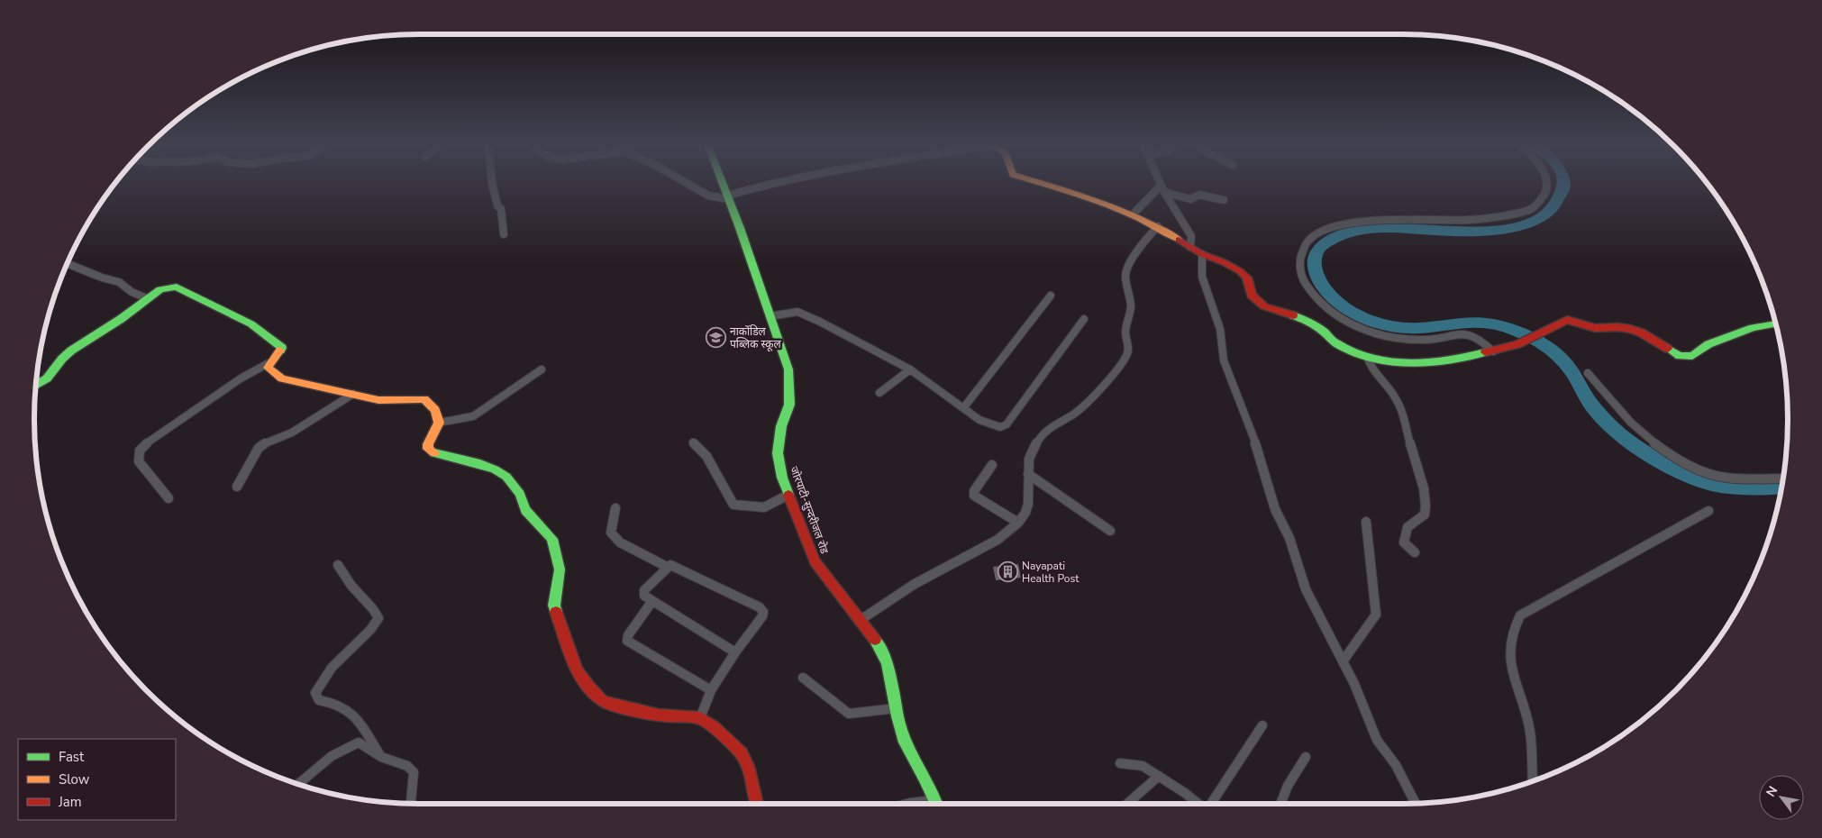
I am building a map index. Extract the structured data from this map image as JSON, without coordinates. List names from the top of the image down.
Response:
{
  "streets": {
    "street": ["जोरपाटी-सुन्दरीजल रोड"]
  },
  "places": {
    "school or university": ["नार्कोडिल पब्लिक स्कूल"],
    "building": ["Nayapati Health Post"]
  },
  "legend": ["Fast", "Slow", "Jam"],
  "north": "top left"
}
